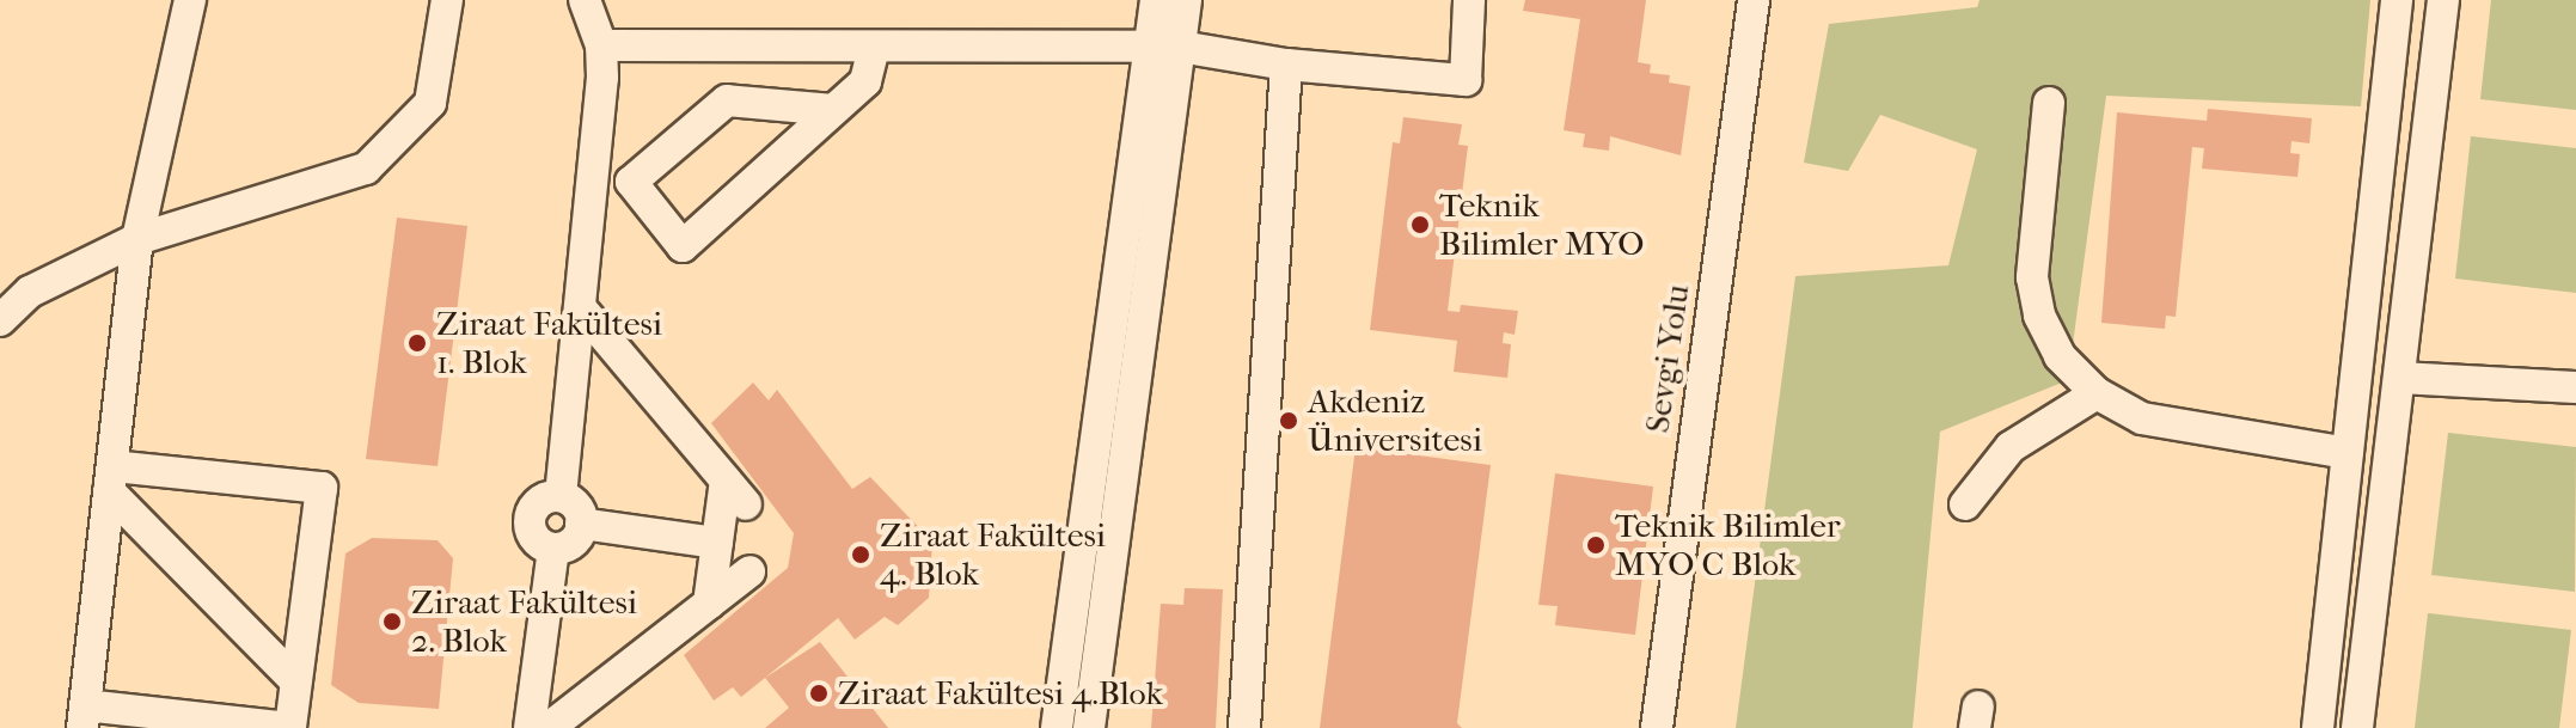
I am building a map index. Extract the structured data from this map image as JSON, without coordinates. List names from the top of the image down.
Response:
{
  "streets": {
    "street": ["Sevgi Yolu"]
  },
  "places": [
    "Teknik Bilimler MYO",
    "Ziraat Fakültesi 1. Blok",
    "Akdeniz Üniversitesi",
    "Teknik Bilimler MYO C Blok",
    "Ziraat Fakültesi 4. Blok",
    "Ziraat Fakültesi 2. Blok",
    "Ziraat Fakültesi 4.Blok"
  ]
}
